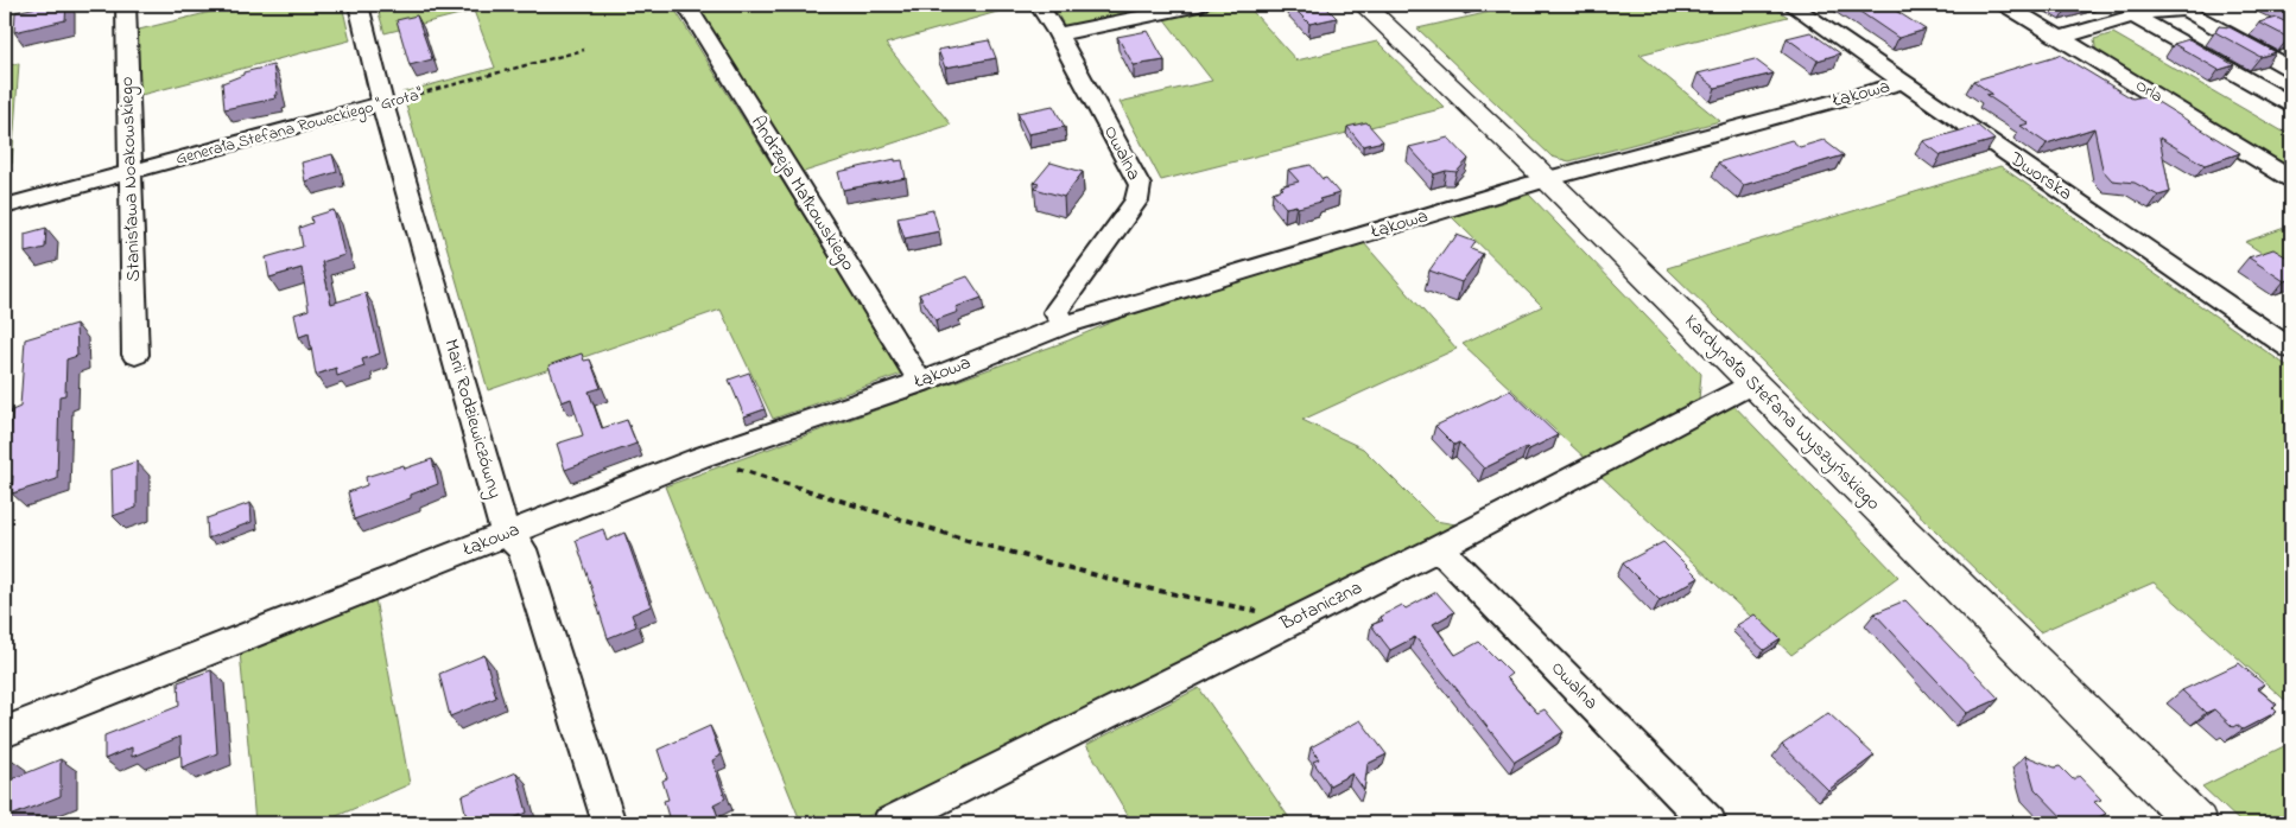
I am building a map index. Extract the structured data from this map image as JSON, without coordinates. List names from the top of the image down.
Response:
{
  "streets": {
    "main road": ["Kardynała Stefana Wyszyńskiego"],
    "street": [
      "Orla",
      "Łąkowa",
      "Generała Stefana Roweckiego \"Grota\"",
      "Owalna",
      "Dworska",
      "Stanisława Noakowskiego",
      "Andrzeja Małkowskiego",
      "Marii Rodziewiczówny",
      "Botaniczna"
    ]
  },
  "crossings": [
    ["Łąkowa", "Owalna"],
    ["Łąkowa", "Dworska"],
    ["Łąkowa", "Andrzeja Małkowskiego"],
    ["Łąkowa", "Kardynała Stefana Wyszyńskiego"],
    ["Łąkowa", "Marii Rodziewiczówny"],
    ["Generała Stefana Roweckiego \"Grota\"", "Stanisława Noakowskiego"],
    ["Generała Stefana Roweckiego \"Grota\"", "Marii Rodziewiczówny"],
    ["Owalna", "Botaniczna"],
    ["Kardynała Stefana Wyszyńskiego", "Botaniczna"]
  ]
}
